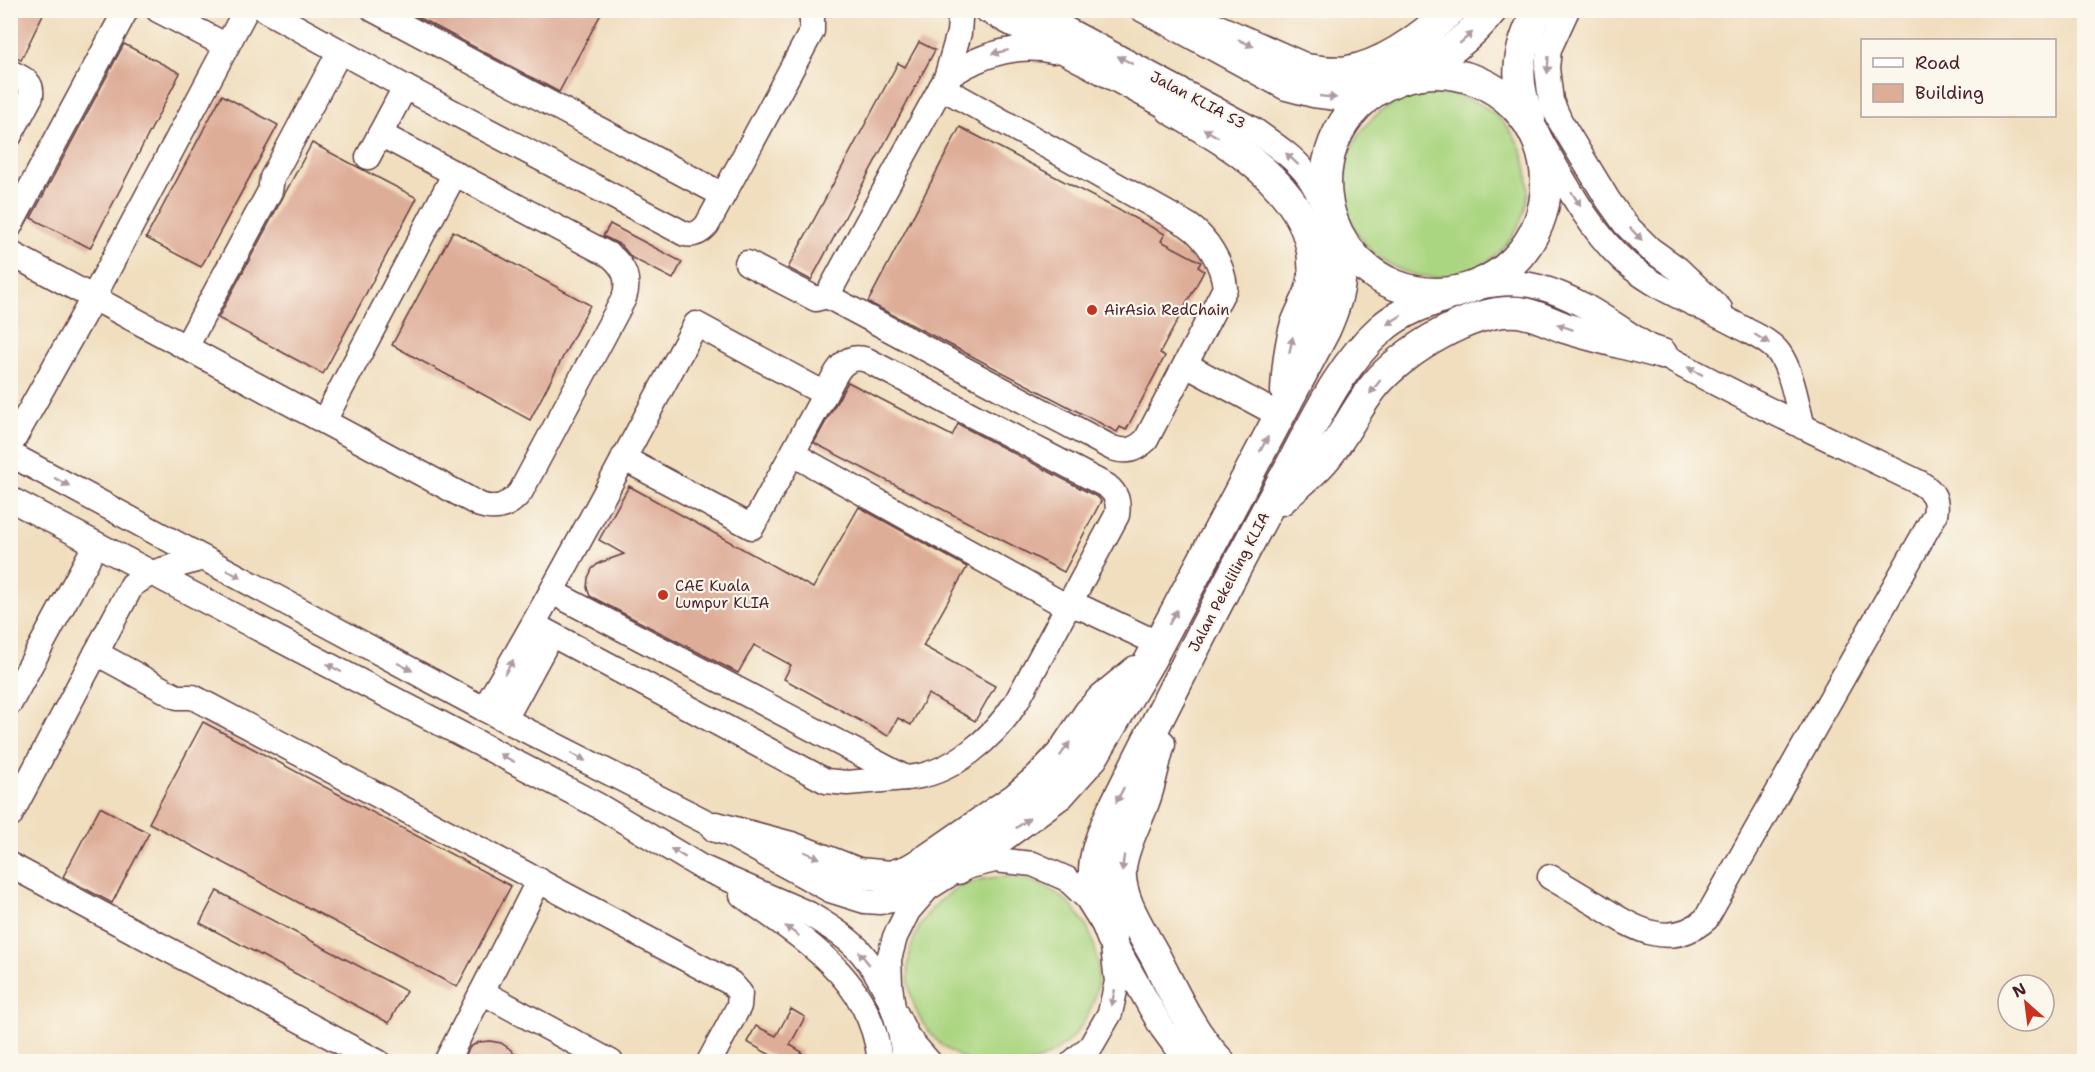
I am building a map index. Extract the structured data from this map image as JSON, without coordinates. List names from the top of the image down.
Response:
{
  "streets": {
    "main road": ["Jalan Pekeliling KLIA"],
    "street": ["Jalan KLIA S3"]
  },
  "crossings": [
    ["Jalan KLIA S3", "Jalan Pekeliling KLIA"]
  ],
  "places": ["AirAsia RedChain", "CAE Kuala Lumpur KLIA"],
  "legend": ["Road", "Building"],
  "north": "top left"
}
